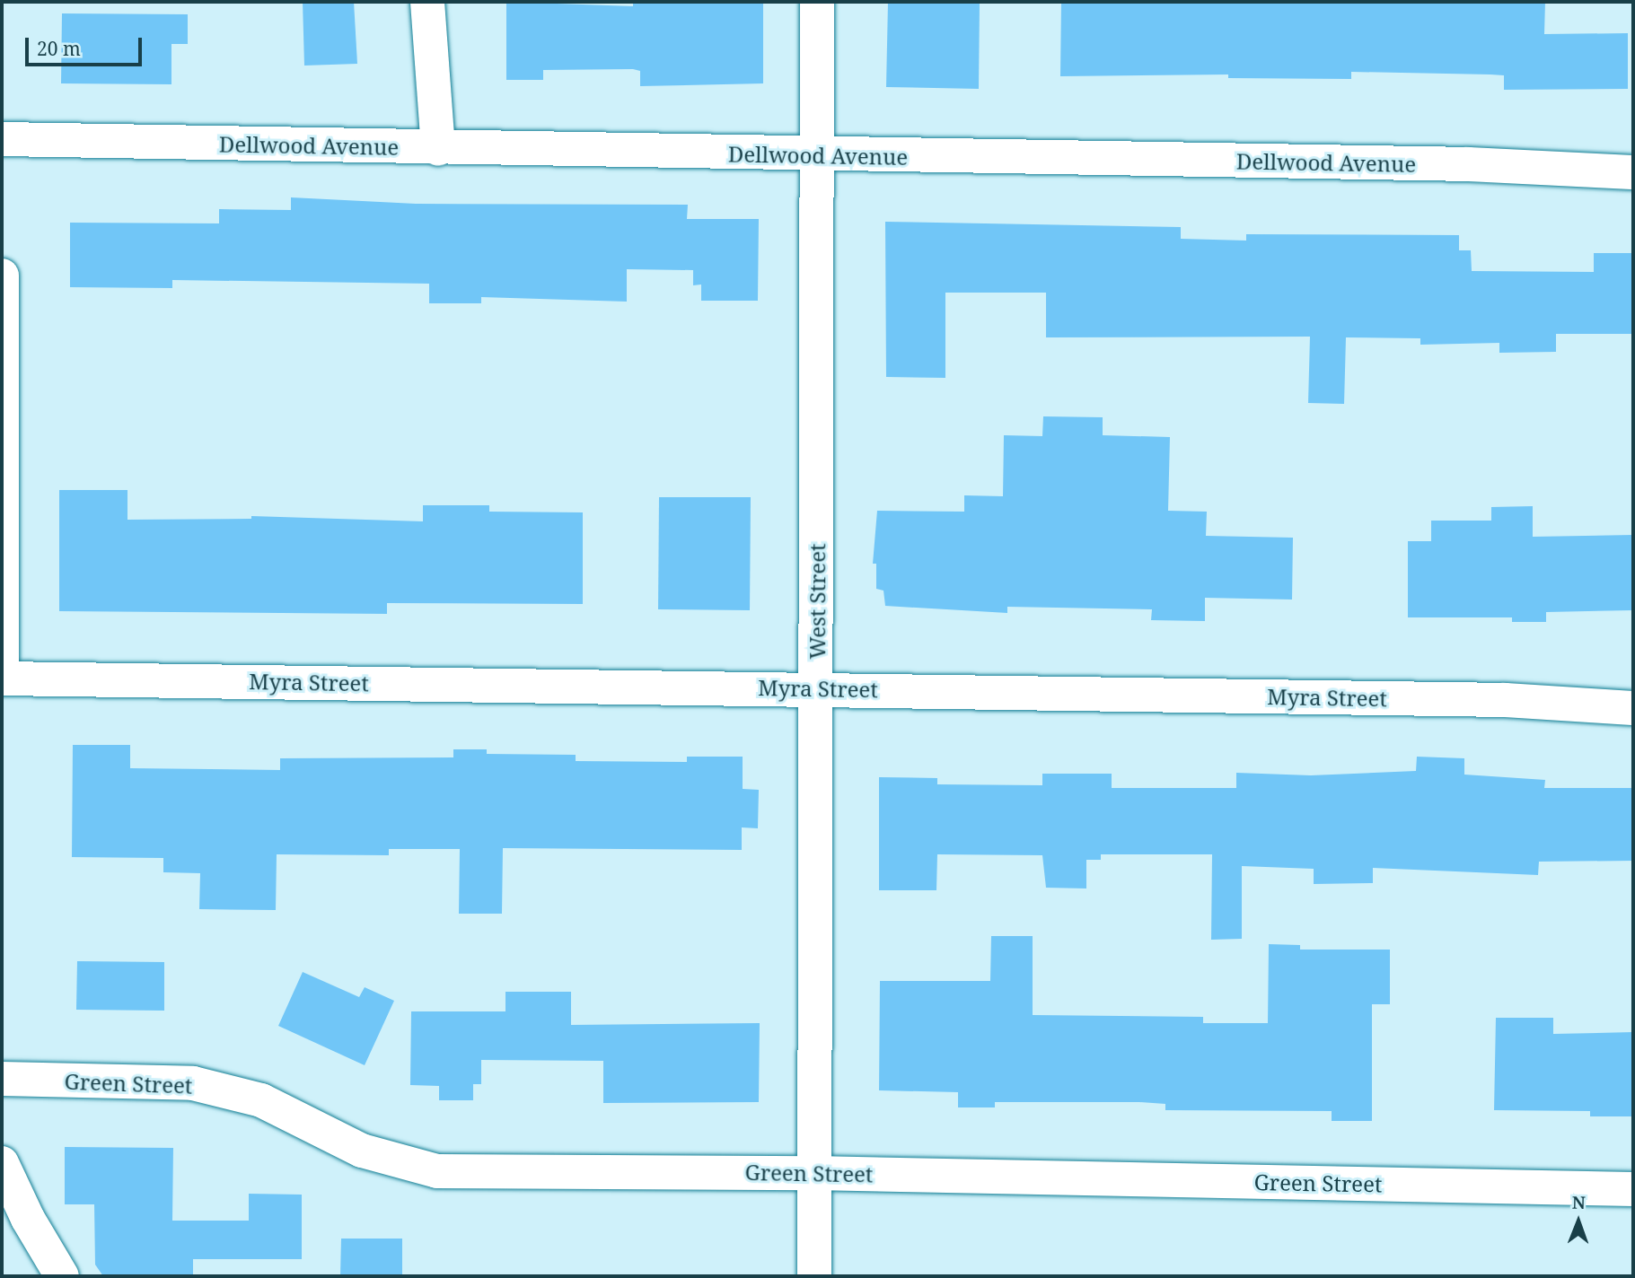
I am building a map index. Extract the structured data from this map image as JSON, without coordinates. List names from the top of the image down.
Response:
{
  "streets": {
    "street": [
      "Dellwood Avenue",
      "West Street",
      "Myra Street",
      "Green Street"
    ]
  },
  "crossings": [
    ["Dellwood Avenue", "West Street"],
    ["West Street", "Myra Street"],
    ["West Street", "Green Street"]
  ],
  "scale_bar": "20 m",
  "north": "top"
}
